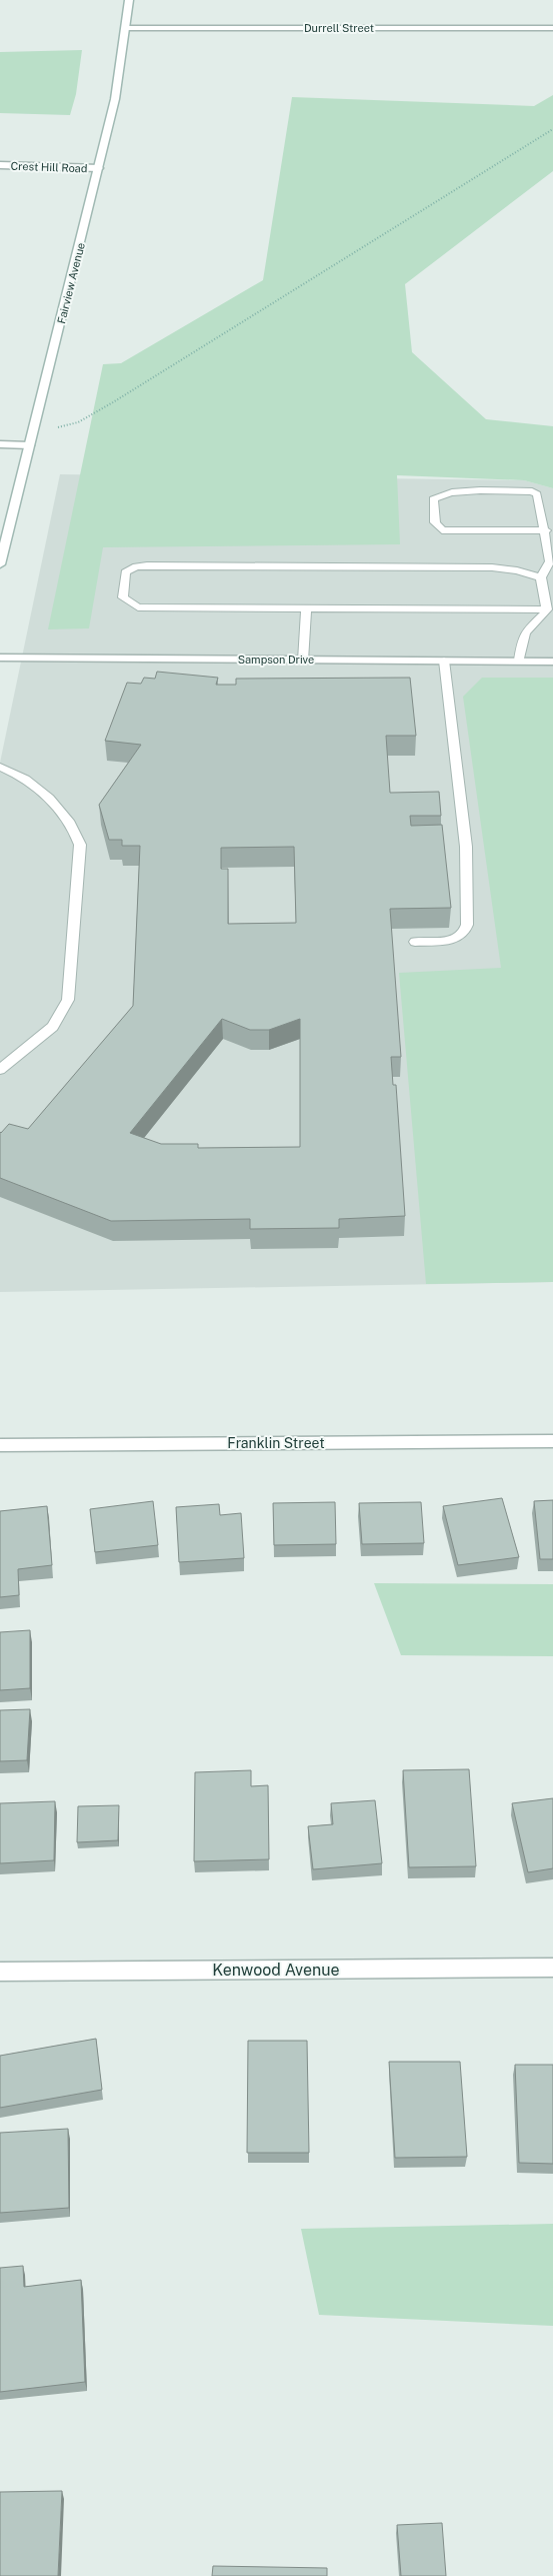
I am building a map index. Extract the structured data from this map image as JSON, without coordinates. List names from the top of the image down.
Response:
{
  "streets": {
    "street": [
      "Durrell Street",
      "Crest Hill Road",
      "Fairview Avenue",
      "Sampson Drive",
      "Franklin Street",
      "Kenwood Avenue"
    ]
  },
  "crossings": [
    ["Durrell Street", "Fairview Avenue"],
    ["Crest Hill Road", "Fairview Avenue"]
  ]
}
